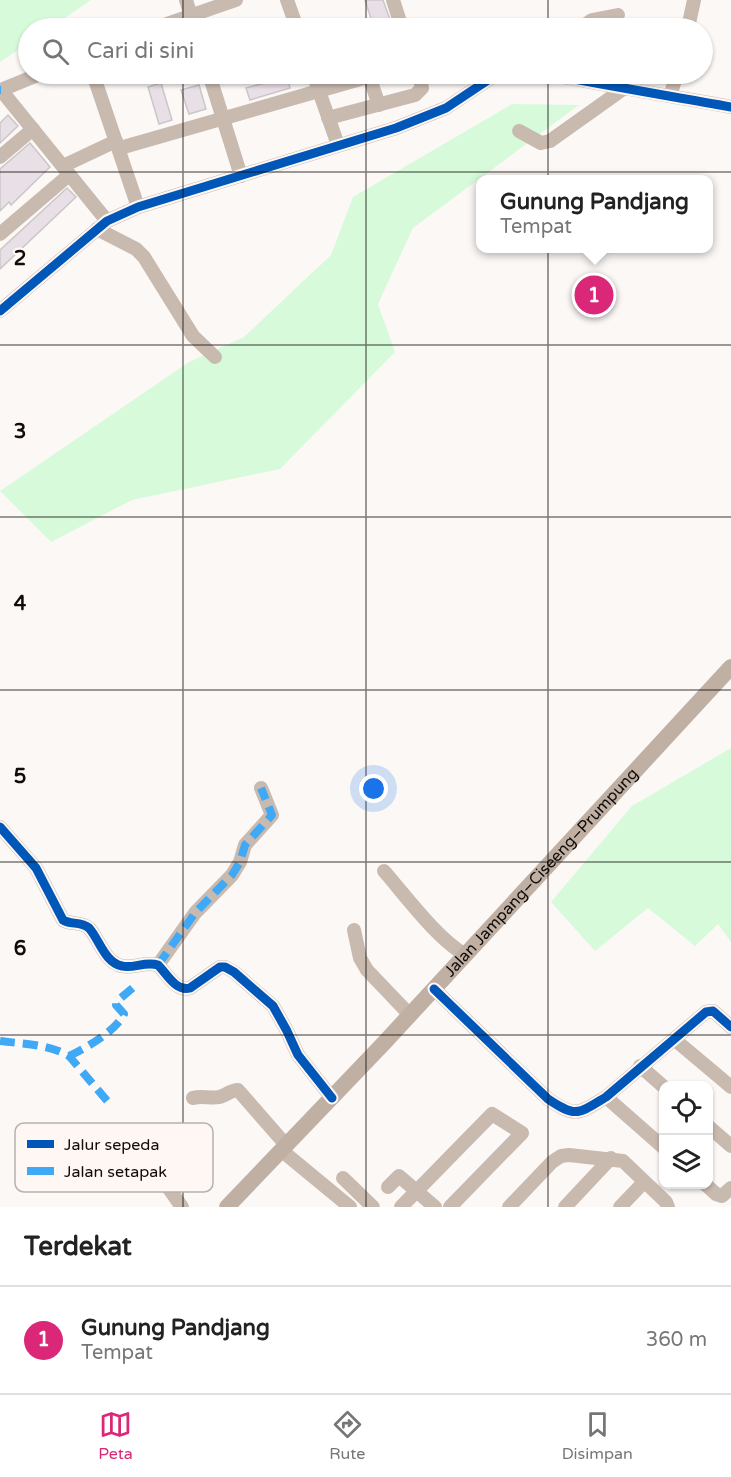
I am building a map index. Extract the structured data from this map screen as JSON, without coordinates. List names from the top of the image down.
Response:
{
  "streets": {
    "main road": ["Jalan Jampang–Ciseeng–Prumpung"]
  },
  "legend": ["Jalur sepeda", "Jalan setapak"],
  "page": {
    "search": "Cari di sini",
    "popup": ["Gunung Pandjang", "Tempat"],
    "pins": "1",
    "heading": "Terdekat",
    "list": [
      {
        "mark": "1",
        "name": "Gunung Pandjang",
        "note": "Tempat",
        "value": "360 m"
      }
    ],
    "nav": ["Peta", "Rute", "Disimpan"]
  },
  "grid": {
    "rows": [
      "2",
      "3",
      "4",
      "5",
      "6"
    ]
  }
}
